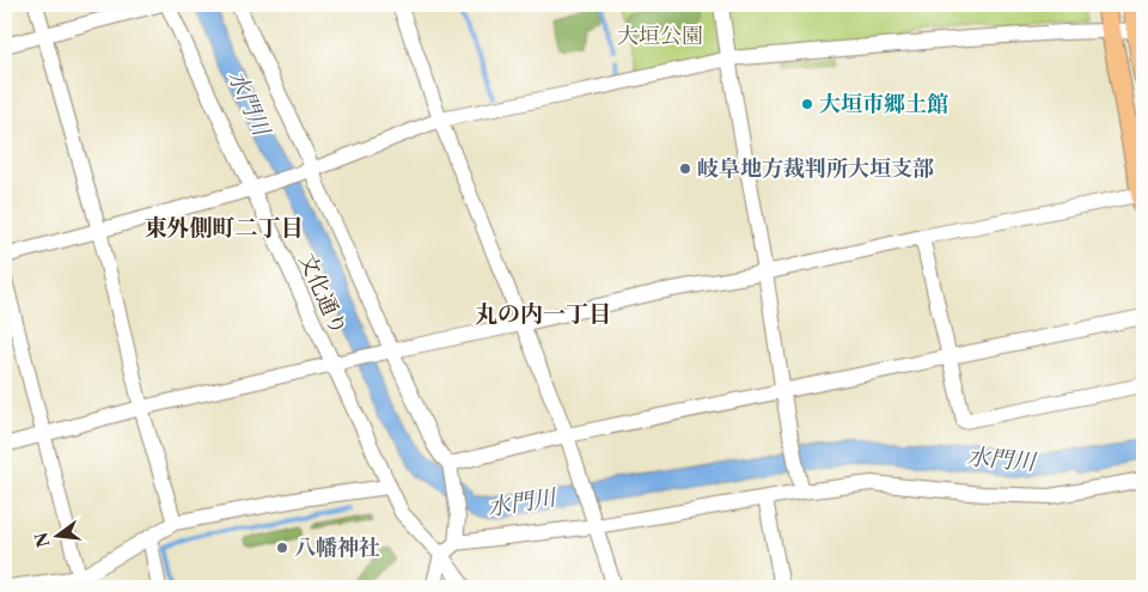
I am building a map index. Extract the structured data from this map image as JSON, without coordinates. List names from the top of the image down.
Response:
{
  "streets": {
    "street": ["文化通り"]
  },
  "districts": ["東外側町二丁目", "丸の内一丁目"],
  "water": ["水門川"],
  "parks": ["大垣公園"],
  "places": ["大垣市郷土館", "岐阜地方裁判所大垣支部", "八幡神社"],
  "north": "left"
}
